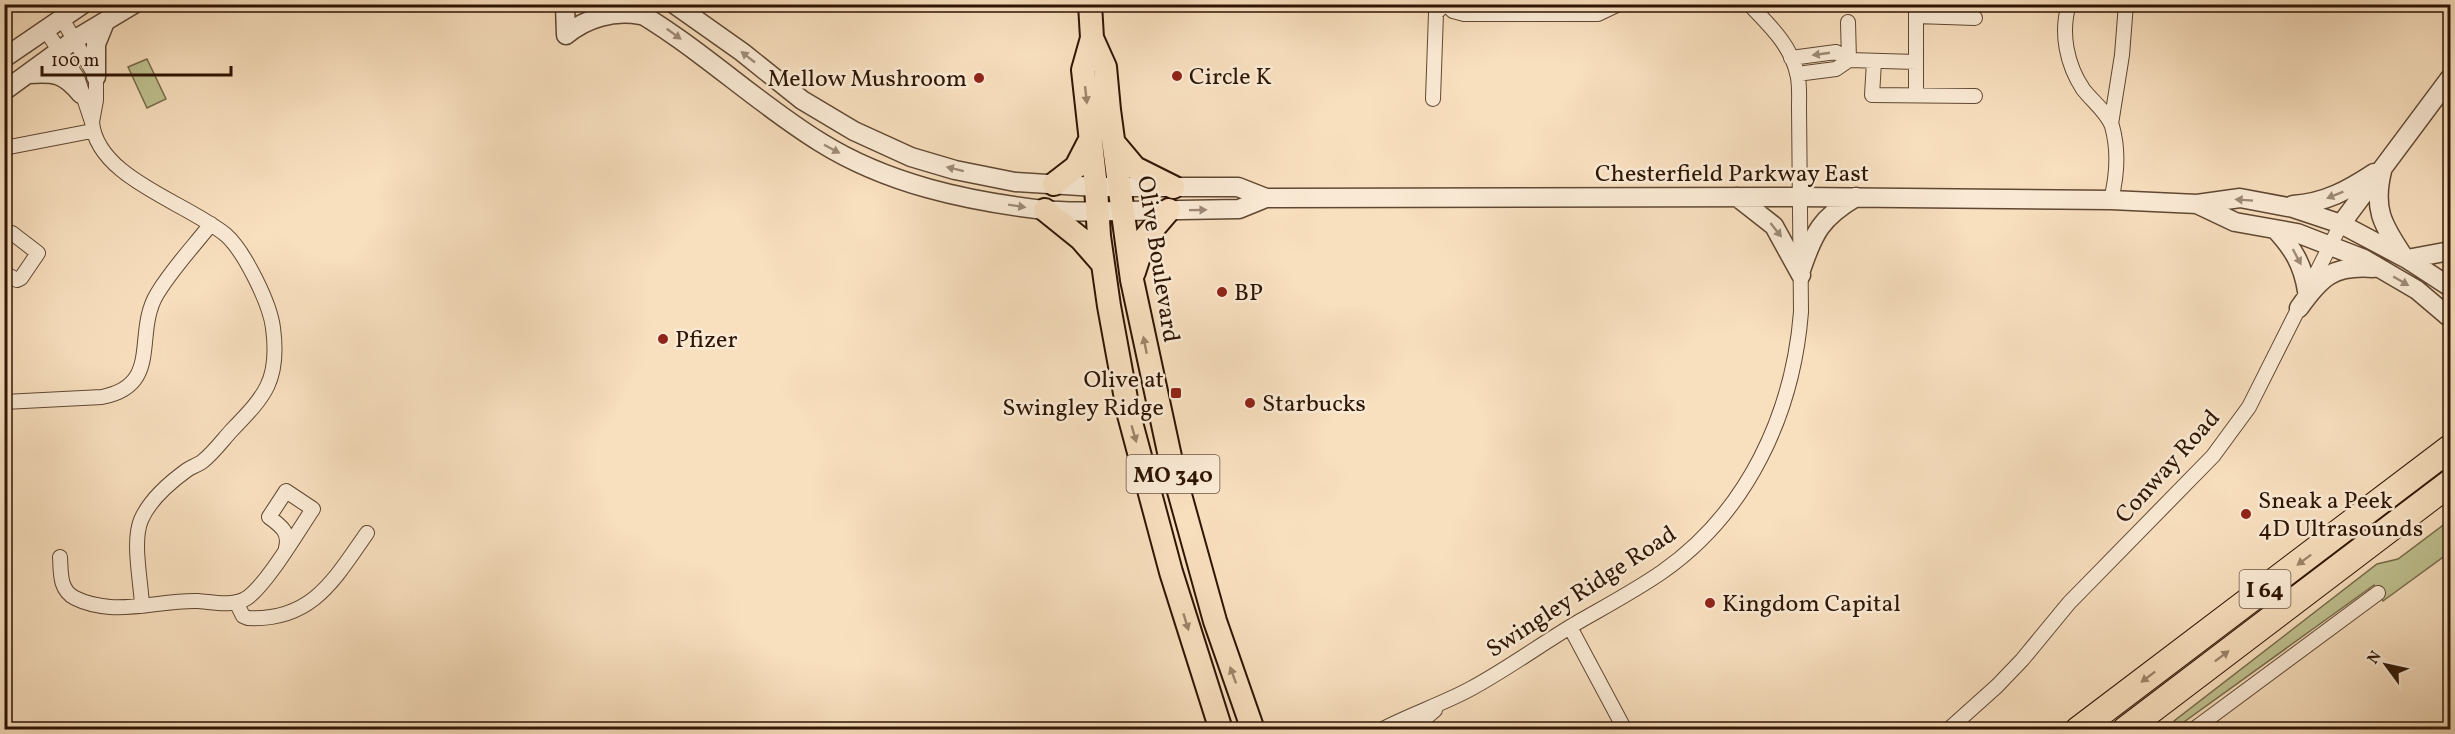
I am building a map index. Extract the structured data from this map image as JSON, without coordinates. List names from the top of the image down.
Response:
{
  "streets": {
    "highway": ["I 64"],
    "main road": ["Olive Boulevard", "MO 340"],
    "street": ["Chesterfield Parkway East", "Conway Road", "Swingley Ridge Road"]
  },
  "crossings": [
    ["Chesterfield Parkway East", "Olive Boulevard"],
    ["Chesterfield Parkway East", "Conway Road"],
    ["Chesterfield Parkway East", "Swingley Ridge Road"]
  ],
  "places": {
    "other": [
      "Circle K",
      "Mellow Mushroom",
      "BP",
      "Pfizer",
      "Starbucks",
      "Sneak a Peek 4D Ultrasounds",
      "Kingdom Capital"
    ],
    "transit": ["Olive at Swingley Ridge"]
  },
  "scale_bar": "100 m",
  "north": "top left"
}
